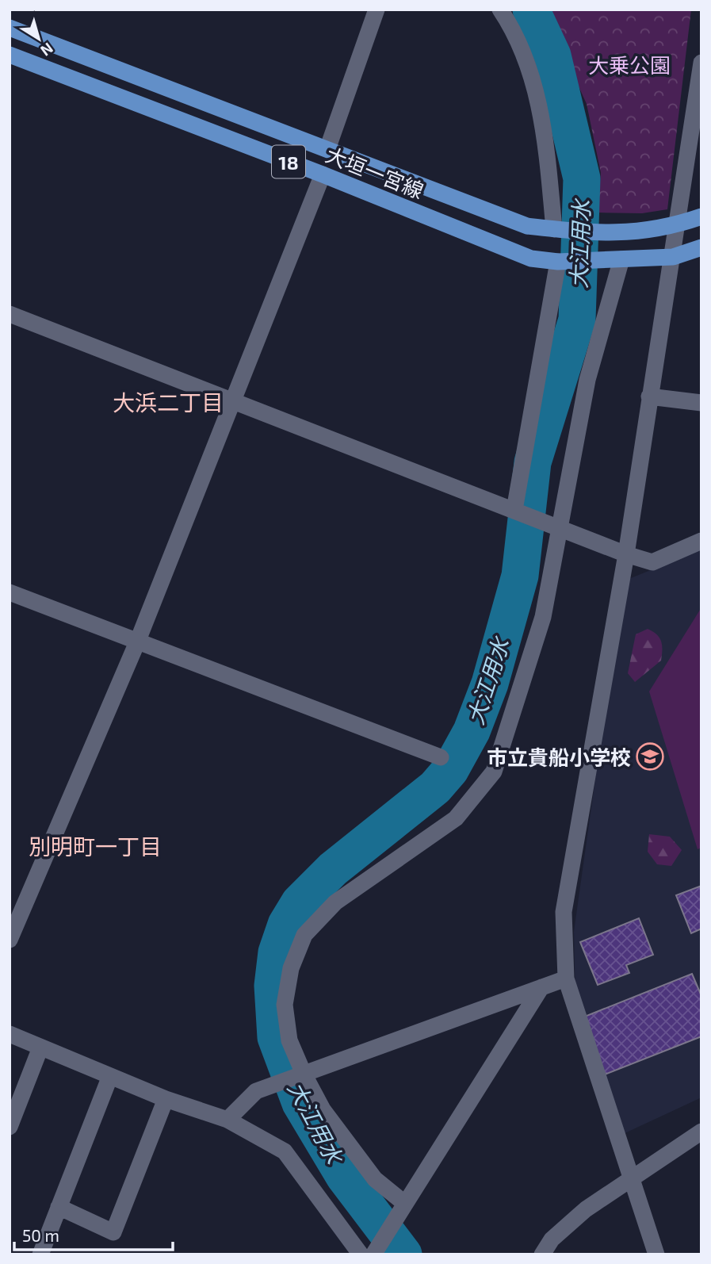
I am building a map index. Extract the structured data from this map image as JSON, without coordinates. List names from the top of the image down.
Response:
{
  "streets": {
    "main road": ["18", "大垣一宮線"]
  },
  "districts": ["大浜二丁目", "別明町一丁目"],
  "water": ["大江用水"],
  "parks": ["大乗公園"],
  "places": {
    "school or university": ["市立貴船小学校"]
  },
  "scale_bar": "50 m",
  "north": "bottom right"
}
